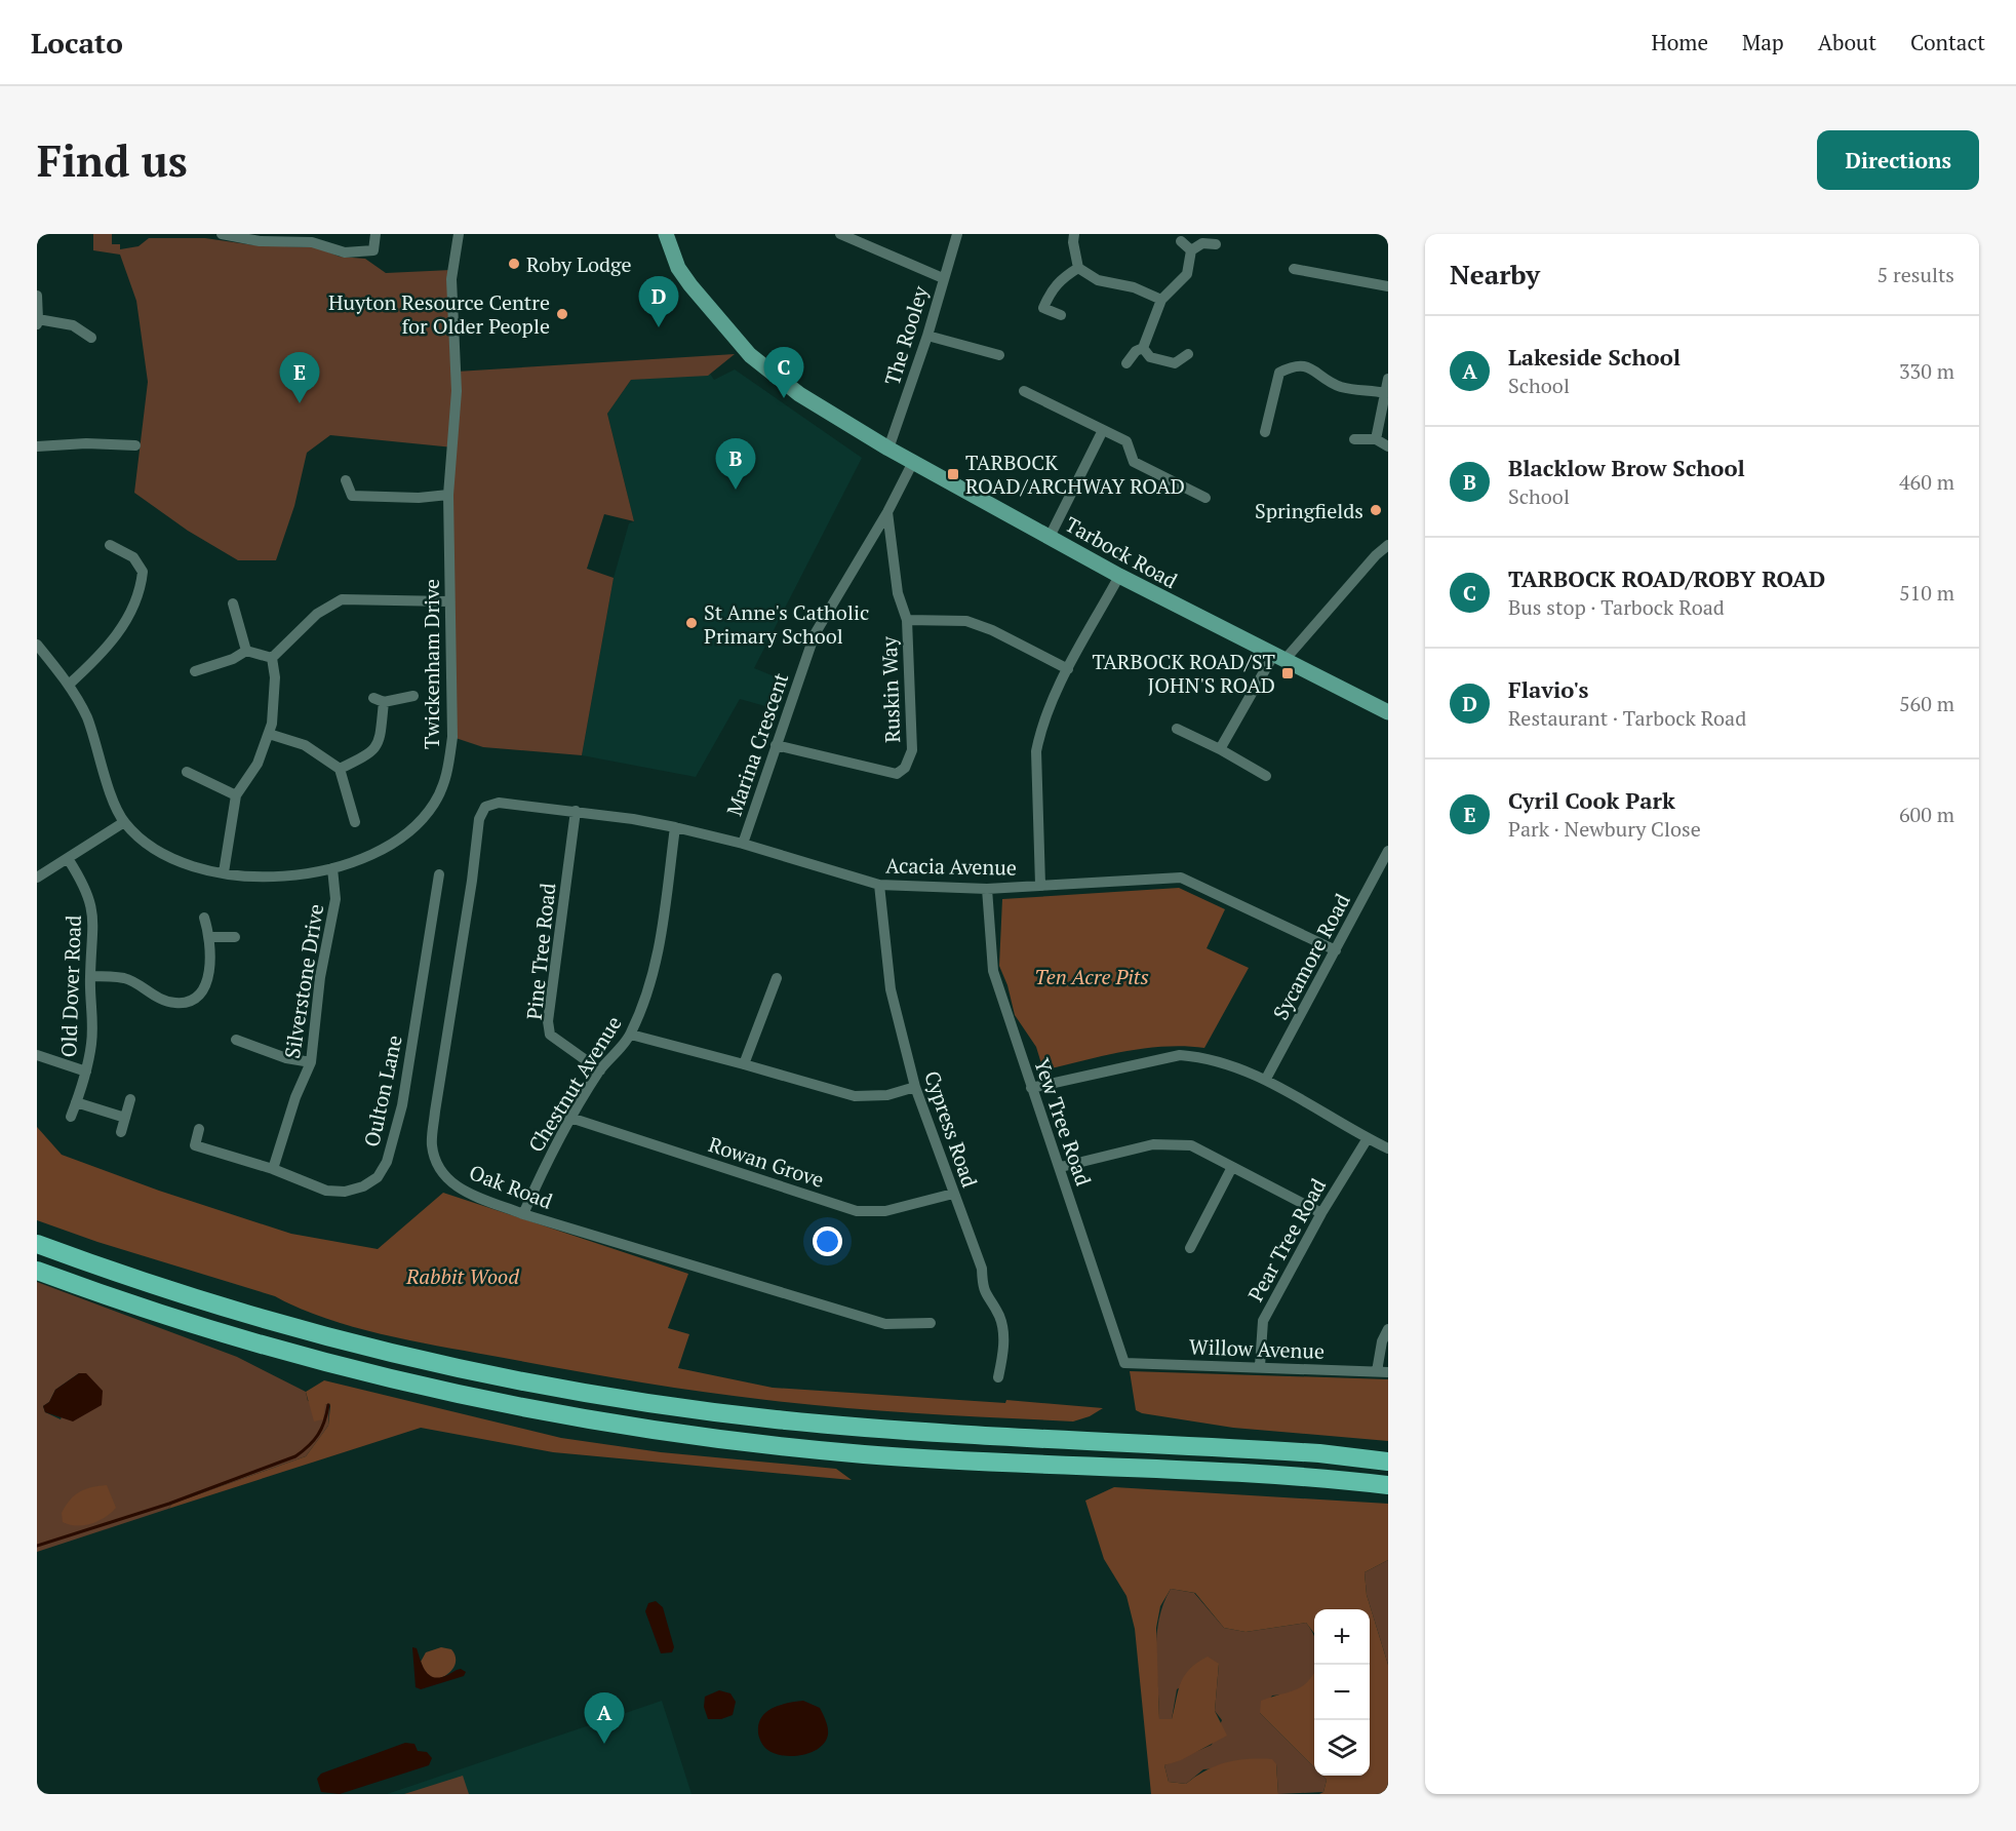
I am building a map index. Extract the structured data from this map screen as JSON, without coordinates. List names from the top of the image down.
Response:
{
  "streets": {
    "main road": ["Tarbock Road"],
    "street": [
      "The Rooley",
      "Twickenham Drive",
      "Ruskin Way",
      "Marina Crescent",
      "Acacia Avenue",
      "Pine Tree Road",
      "Sycamore Road",
      "Silverstone Drive",
      "Old Dover Road",
      "Chestnut Avenue",
      "Oulton Lane",
      "Yew Tree Road",
      "Cypress Road",
      "Rowan Grove",
      "Oak Road",
      "Pear Tree Road",
      "Willow Avenue"
    ]
  },
  "crossings": [
    ["The Rooley", "Tarbock Road"],
    ["Tarbock Road", "Marina Crescent"],
    ["Twickenham Drive", "Silverstone Drive"],
    ["Ruskin Way", "Marina Crescent"],
    ["Marina Crescent", "Acacia Avenue"],
    ["Acacia Avenue", "Pine Tree Road"],
    ["Acacia Avenue", "Sycamore Road"],
    ["Acacia Avenue", "Chestnut Avenue"],
    ["Acacia Avenue", "Yew Tree Road"],
    ["Acacia Avenue", "Cypress Road"],
    ["Acacia Avenue", "Oak Road"],
    ["Pine Tree Road", "Chestnut Avenue"],
    ["Silverstone Drive", "Oulton Lane"],
    ["Chestnut Avenue", "Rowan Grove"],
    ["Chestnut Avenue", "Oak Road"],
    ["Yew Tree Road", "Willow Avenue"],
    ["Cypress Road", "Rowan Grove"],
    ["Pear Tree Road", "Willow Avenue"]
  ],
  "parks": ["Ten Acre Pits", "Rabbit Wood"],
  "places": {
    "other": [
      "Roby Lodge",
      "Huyton Resource Centre for Older People",
      "Springfields",
      "St Anne's Catholic Primary School"
    ],
    "transit": ["TARBOCK ROAD/ARCHWAY ROAD", "TARBOCK ROAD/ST JOHN'S ROAD"]
  },
  "page": {
    "header": "Locato",
    "nav": [
      "Home",
      "Map",
      "About",
      "Contact"
    ],
    "buttons": "Directions",
    "title": "Find us",
    "heading": ["Nearby", "5 results"],
    "pins": [
      "D",
      "C",
      "E",
      "B",
      "A"
    ],
    "list": [
      {
        "mark": "A",
        "name": "Lakeside School",
        "note": "School",
        "value": "330 m"
      },
      {
        "mark": "B",
        "name": "Blacklow Brow School",
        "note": "School",
        "value": "460 m"
      },
      {
        "mark": "C",
        "name": "TARBOCK ROAD/ROBY ROAD",
        "note": "Bus stop · Tarbock Road",
        "value": "510 m"
      },
      {
        "mark": "D",
        "name": "Flavio's",
        "note": "Restaurant · Tarbock Road",
        "value": "560 m"
      },
      {
        "mark": "E",
        "name": "Cyril Cook Park",
        "note": "Park · Newbury Close",
        "value": "600 m"
      }
    ],
    "map_buttons": ["+", "−"]
  }
}
